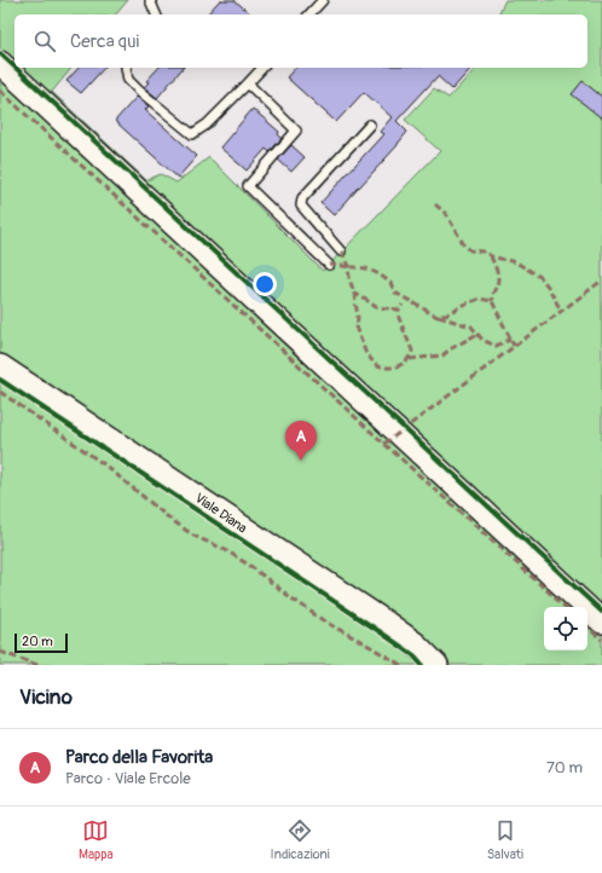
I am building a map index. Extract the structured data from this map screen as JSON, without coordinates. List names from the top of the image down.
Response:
{
  "streets": {
    "street": ["Viale Diana"]
  },
  "scale_bar": "20 m",
  "page": {
    "search": "Cerca qui",
    "pins": "A",
    "scale": "20 m",
    "heading": "Vicino",
    "list": [
      {
        "mark": "A",
        "name": "Parco della Favorita",
        "note": "Parco · Viale Ercole",
        "value": "70 m"
      }
    ],
    "nav": ["Mappa", "Indicazioni", "Salvati"]
  }
}
